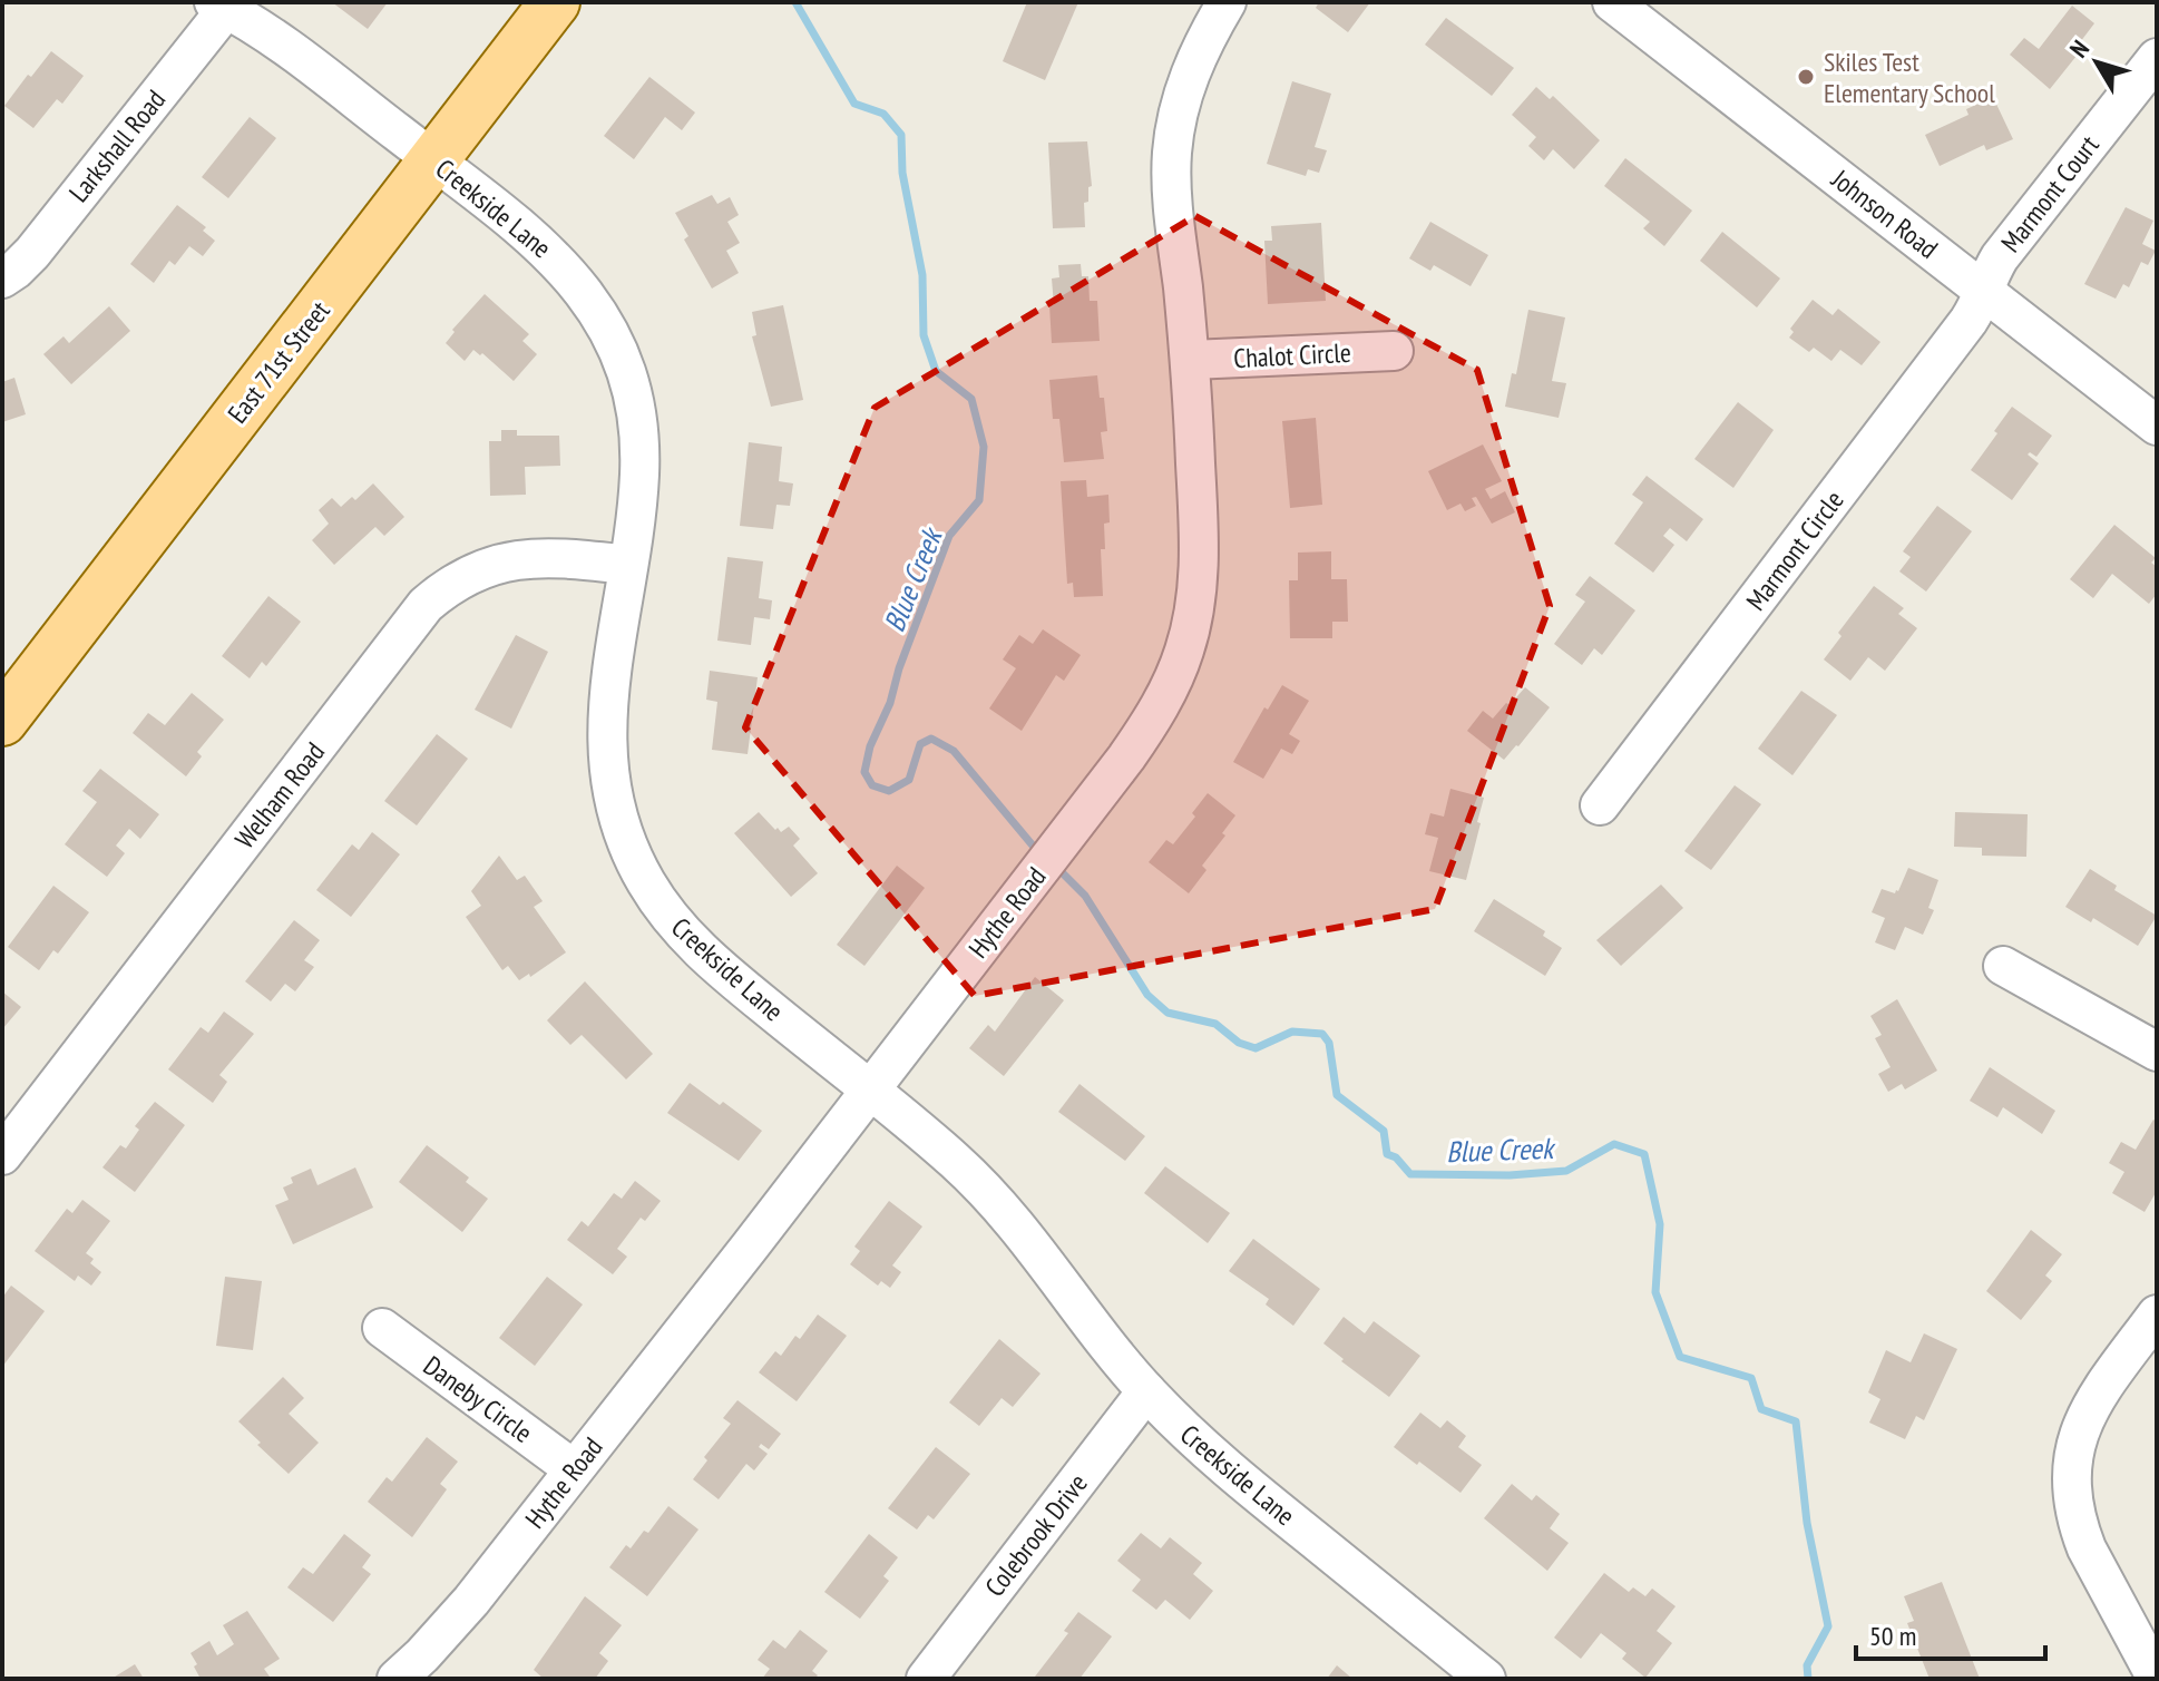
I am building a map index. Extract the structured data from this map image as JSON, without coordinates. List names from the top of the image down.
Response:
{
  "streets": {
    "main road": ["East 71st Street"],
    "street": [
      "Larkshall Road",
      "Marmont Court",
      "Creekside Lane",
      "Johnson Road",
      "Chalot Circle",
      "Marmont Circle",
      "Welham Road",
      "Hythe Road",
      "Daneby Circle",
      "Colebrook Drive"
    ]
  },
  "crossings": [
    ["Larkshall Road", "Creekside Lane"],
    ["Marmont Court", "Johnson Road"],
    ["Marmont Court", "Marmont Circle"],
    ["Creekside Lane", "East 71st Street"],
    ["Creekside Lane", "Welham Road"],
    ["Creekside Lane", "Hythe Road"],
    ["Creekside Lane", "Colebrook Drive"],
    ["Johnson Road", "Marmont Circle"],
    ["Chalot Circle", "Hythe Road"],
    ["Hythe Road", "Daneby Circle"]
  ],
  "water": ["Blue Creek"],
  "places": ["Skiles Test Elementary School"],
  "scale_bar": "50 m",
  "north": "top left"
}
